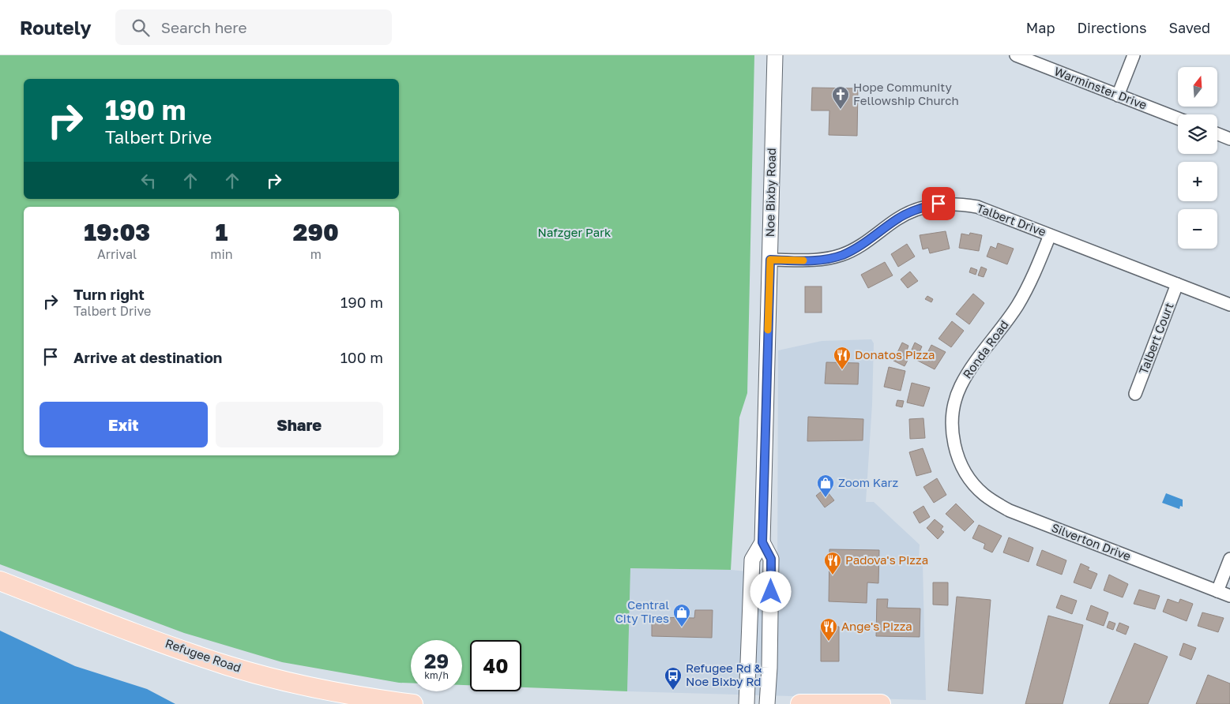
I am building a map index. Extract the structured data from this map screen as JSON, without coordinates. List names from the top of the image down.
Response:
{
  "streets": {
    "main road": ["Refugee Road"],
    "street": [
      "Warminster Drive",
      "Noe Bixby Road",
      "Talbert Drive",
      "Talbert Court",
      "Ronda Road",
      "Silverton Drive"
    ]
  },
  "crossings": [
    ["Noe Bixby Road", "Talbert Drive"],
    ["Talbert Drive", "Talbert Court"],
    ["Talbert Drive", "Ronda Road"],
    ["Ronda Road", "Silverton Drive"]
  ],
  "parks": ["Nafzger Park"],
  "places": {
    "church": ["Hope Community Fellowship Church"],
    "restaurant": ["Donatos Pizza", "Padova's Pizza", "Ange's Pizza"],
    "shop": ["Zoom Karz", "Central City Tires"],
    "bus stop": ["Refugee Rd & Noe Bixby Rd"]
  },
  "north": "top",
  "page": {
    "header": "Routely",
    "search": "Search here",
    "nav": ["Map", "Directions", "Saved"],
    "map_buttons": ["+", "−"],
    "turn": ["190 m", "Talbert Drive"],
    "eta": [
      "19:03",
      "Arrival",
      "1",
      "min",
      "290",
      "m"
    ],
    "list": [
      {
        "name": "Turn right",
        "note": "Talbert Drive",
        "value": "190 m"
      },
      {
        "name": "Arrive at destination",
        "value": "100 m"
      }
    ],
    "buttons": ["Exit", "Share"],
    "speed": "29 km/h",
    "limit": "40"
  }
}
